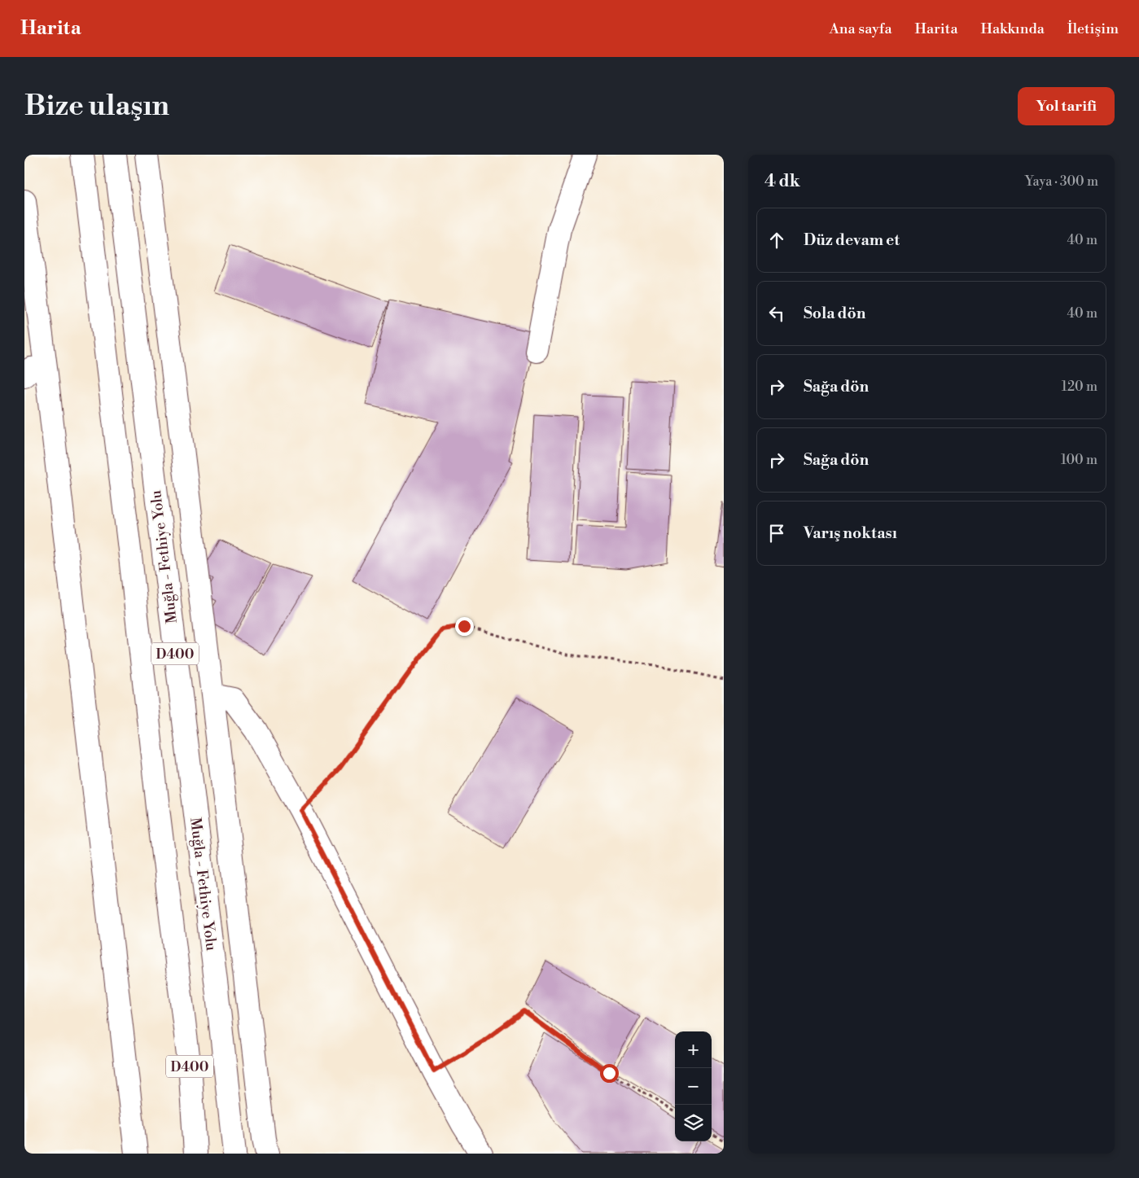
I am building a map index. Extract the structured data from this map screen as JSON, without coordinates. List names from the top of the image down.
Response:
{
  "streets": {
    "main road": ["Muğla - Fethiye Yolu", "D400"]
  },
  "page": {
    "header": "Harita",
    "nav": [
      "Ana sayfa",
      "Harita",
      "Hakkında",
      "İletişim"
    ],
    "buttons": "Yol tarifi",
    "title": "Bize ulaşın",
    "heading": ["4 dk", "Yaya · 300 m"],
    "list": [
      ["Düz devam et", "40 m"],
      ["Sola dön", "40 m"],
      ["Sağa dön", "120 m"],
      ["Sağa dön", "100 m"],
      "Varış noktası"
    ],
    "map_buttons": ["+", "−"]
  }
}
